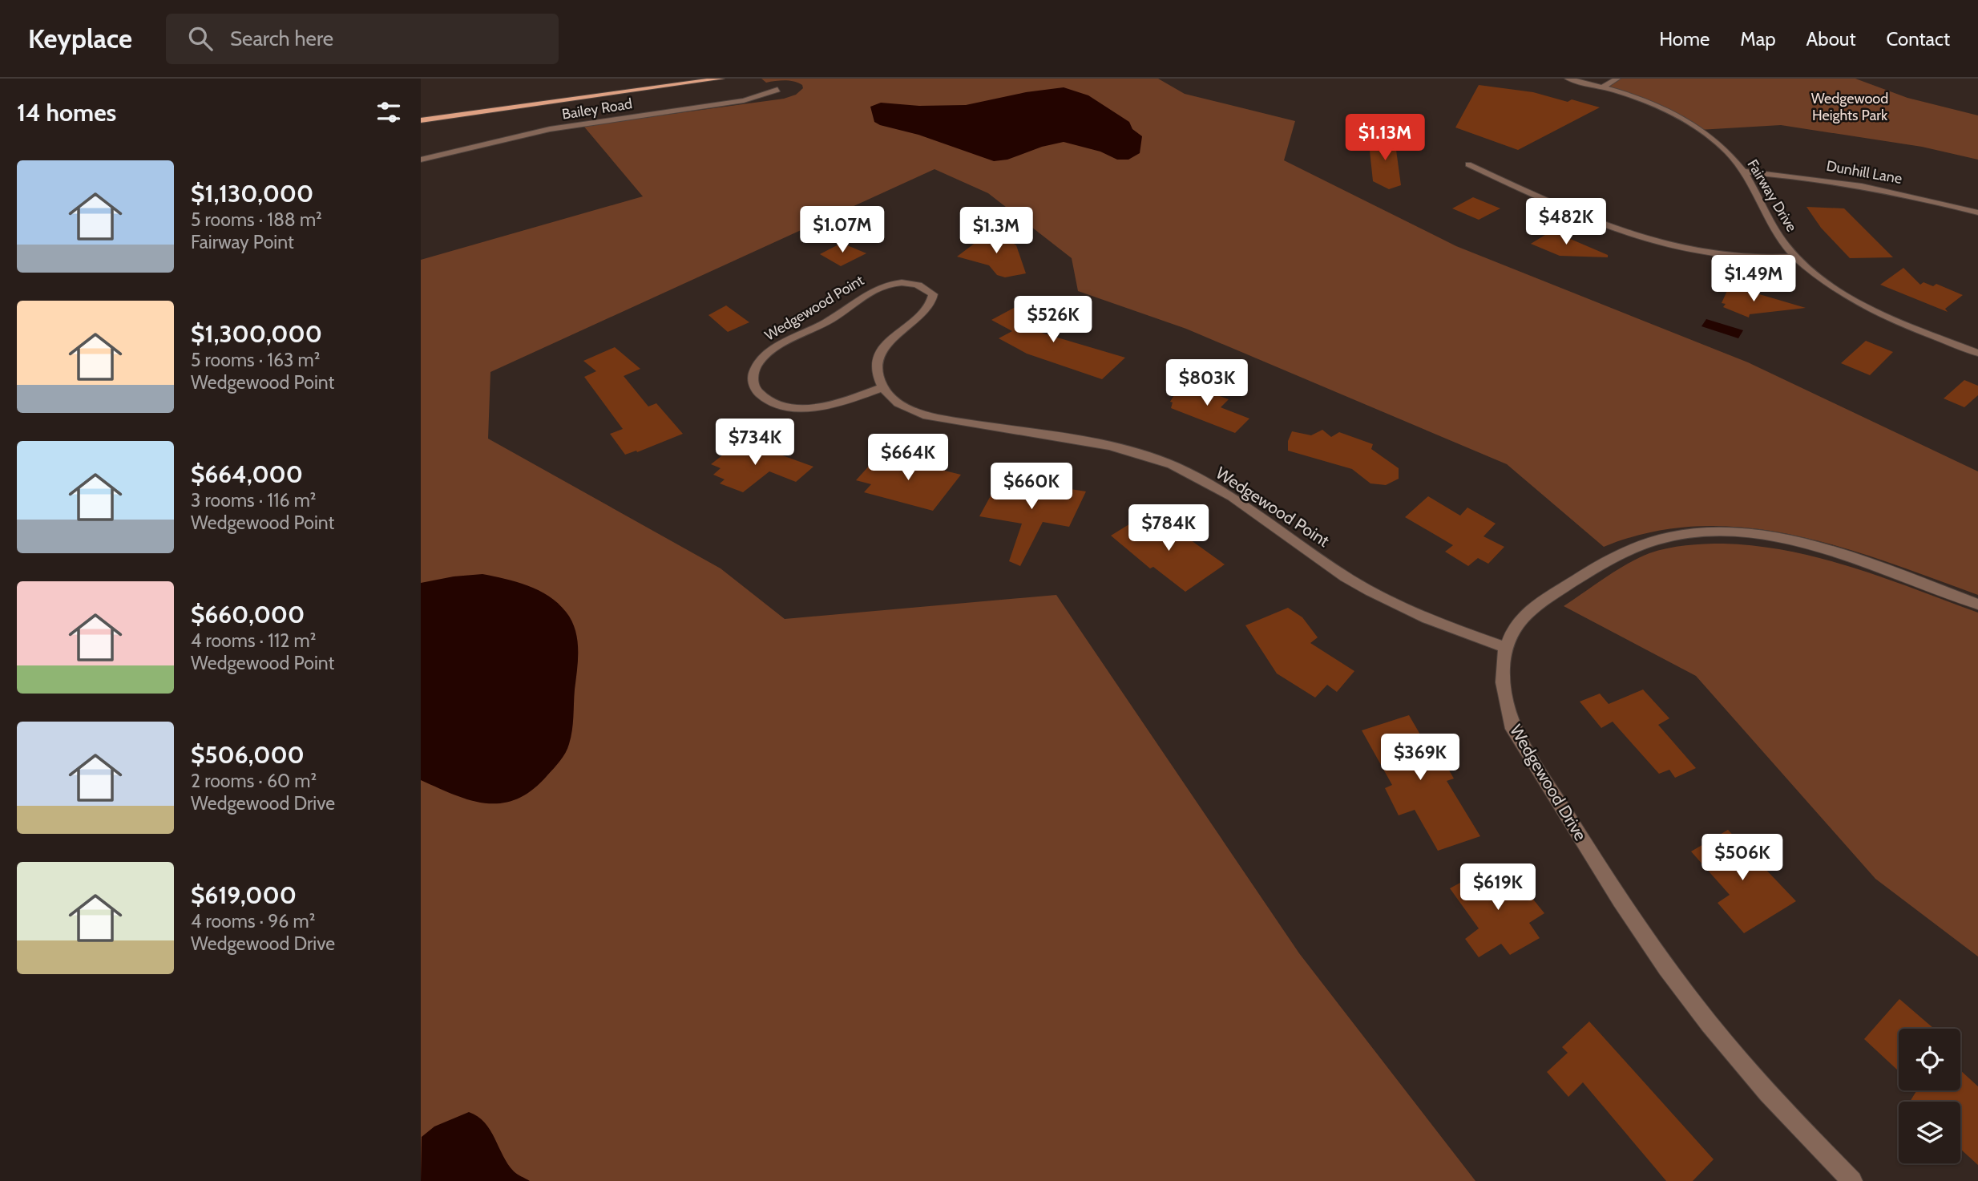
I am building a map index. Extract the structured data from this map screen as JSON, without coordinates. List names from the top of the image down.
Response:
{
  "streets": {
    "main road": ["Bailey Road"],
    "street": [
      "Dunhill Lane",
      "Fairway Drive",
      "Wedgewood Point",
      "Wedgewood Drive"
    ]
  },
  "crossings": [
    ["Dunhill Lane", "Fairway Drive"],
    ["Wedgewood Point", "Wedgewood Drive"]
  ],
  "parks": ["Wedgewood Heights Park"],
  "page": {
    "header": "Keyplace",
    "search": "Search here",
    "nav": [
      "Home",
      "Map",
      "About",
      "Contact"
    ],
    "heading": "14 homes",
    "price": [
      "$1.13M",
      "$482K",
      "$1.07M",
      "$1.3M",
      "$1.49M",
      "$526K",
      "$803K",
      "$734K",
      "$664K",
      "$660K",
      "$784K",
      "$369K",
      "$506K",
      "$619K"
    ],
    "list": [
      {
        "name": "$1,130,000",
        "note": "5 rooms · 188 m² · Fairway Point"
      },
      {
        "name": "$1,300,000",
        "note": "5 rooms · 163 m² · Wedgewood Point"
      },
      {
        "name": "$664,000",
        "note": "3 rooms · 116 m² · Wedgewood Point"
      },
      {
        "name": "$660,000",
        "note": "4 rooms · 112 m² · Wedgewood Point"
      },
      {
        "name": "$506,000",
        "note": "2 rooms · 60 m² · Wedgewood Drive"
      },
      {
        "name": "$619,000",
        "note": "4 rooms · 96 m² · Wedgewood Drive"
      }
    ]
  }
}
